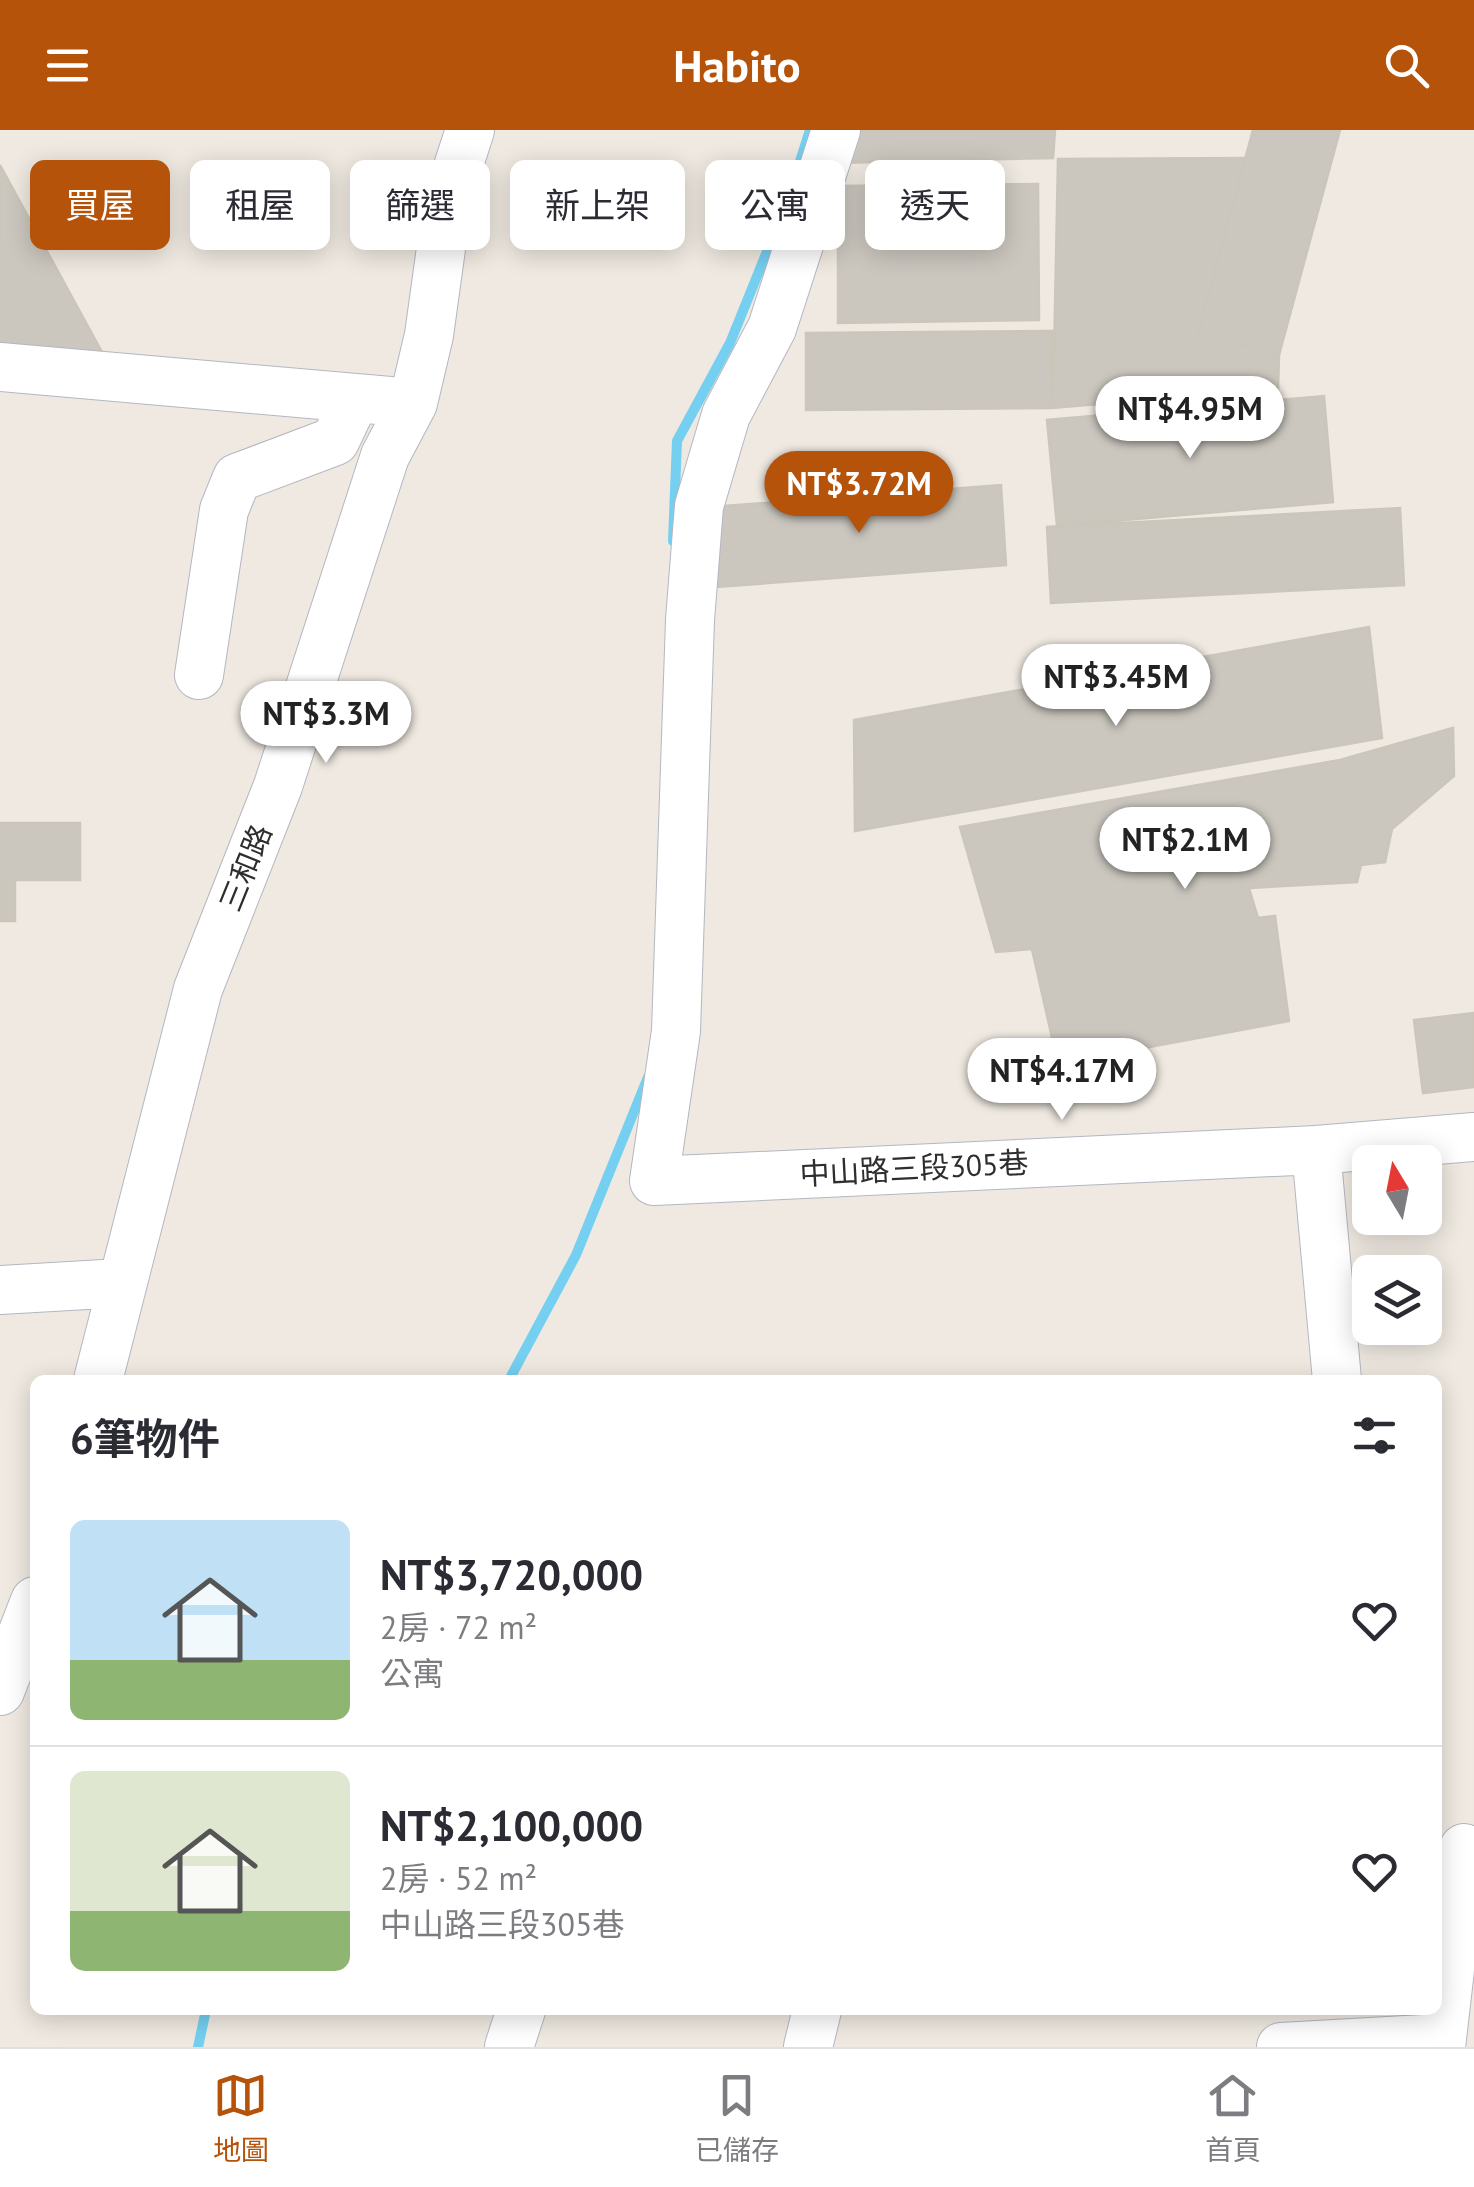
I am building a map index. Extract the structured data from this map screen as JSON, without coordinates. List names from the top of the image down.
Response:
{
  "streets": {
    "street": ["三和路", "中山路三段305巷"]
  },
  "north": "top",
  "page": {
    "header": "Habito",
    "chip": [
      "買屋",
      "租屋",
      "篩選",
      "新上架",
      "公寓",
      "透天"
    ],
    "price": [
      "NT$4.95M",
      "NT$3.72M",
      "NT$3.45M",
      "NT$3.3M",
      "NT$2.1M",
      "NT$4.17M"
    ],
    "heading": "6筆物件",
    "list": [
      {
        "name": "NT$3,720,000",
        "note": "2房 · 72 m² · 公寓"
      },
      {
        "name": "NT$2,100,000",
        "note": "2房 · 52 m² · 中山路三段305巷"
      }
    ],
    "tabs": ["地圖", "已儲存", "首頁"]
  }
}
